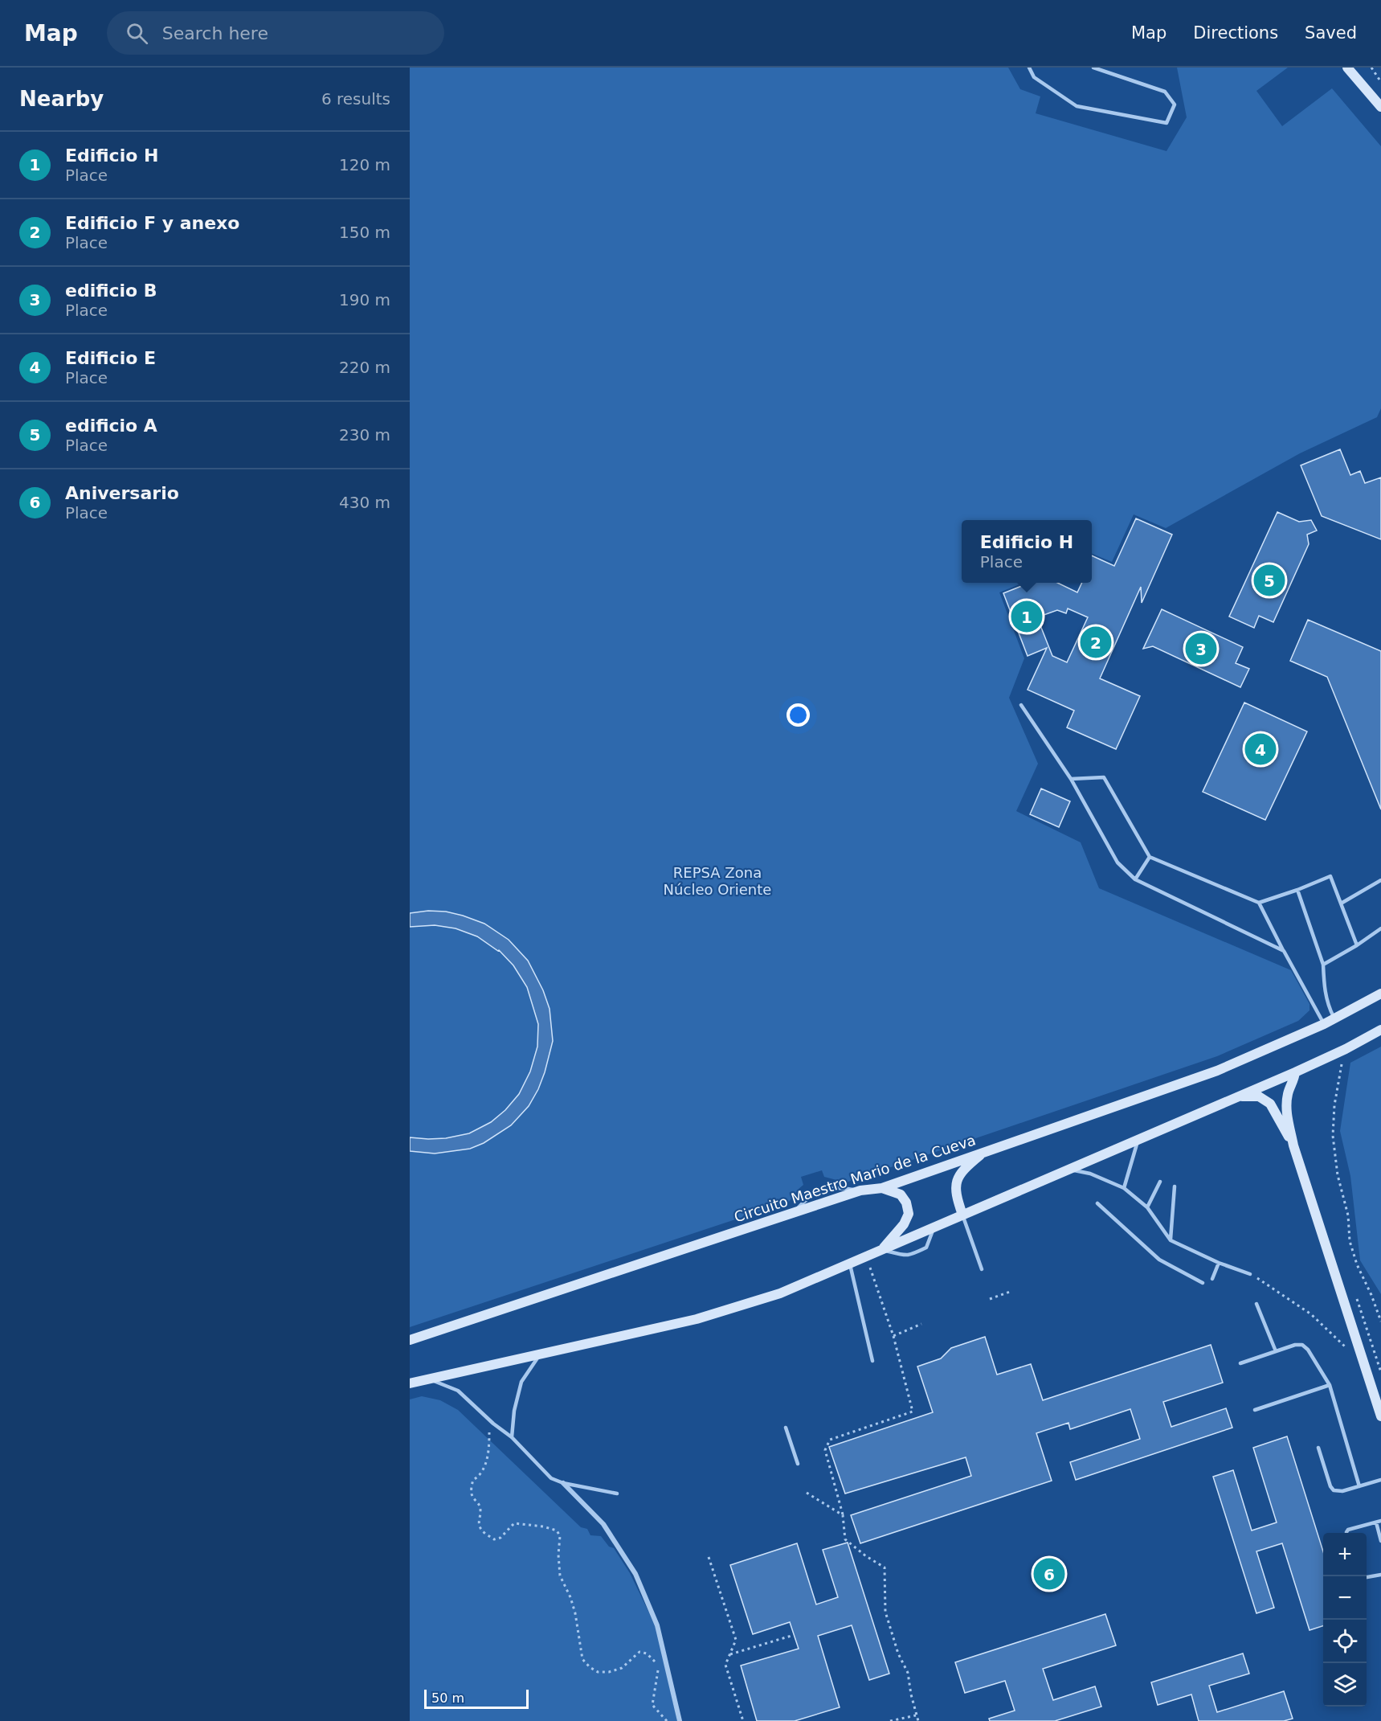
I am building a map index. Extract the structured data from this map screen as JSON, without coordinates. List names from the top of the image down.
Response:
{
  "streets": {
    "street": ["Circuito Maestro Mario de la Cueva"]
  },
  "parks": ["REPSA Zona Núcleo Oriente"],
  "scale_bar": "50 m",
  "page": {
    "header": "Map",
    "search": "Search here",
    "nav": ["Map", "Directions", "Saved"],
    "heading": ["Nearby", "6 results"],
    "list": [
      {
        "mark": "1",
        "name": "Edificio H",
        "note": "Place",
        "value": "120 m"
      },
      {
        "mark": "2",
        "name": "Edificio F y anexo",
        "note": "Place",
        "value": "150 m"
      },
      {
        "mark": "3",
        "name": "edificio B",
        "note": "Place",
        "value": "190 m"
      },
      {
        "mark": "4",
        "name": "Edificio E",
        "note": "Place",
        "value": "220 m"
      },
      {
        "mark": "5",
        "name": "edificio A",
        "note": "Place",
        "value": "230 m"
      },
      {
        "mark": "6",
        "name": "Aniversario",
        "note": "Place",
        "value": "430 m"
      }
    ],
    "popup": ["Edificio H", "Place"],
    "pins": [
      "5",
      "1",
      "2",
      "3",
      "4",
      "6"
    ],
    "map_buttons": ["+", "−"],
    "scale": "50 m"
  }
}
